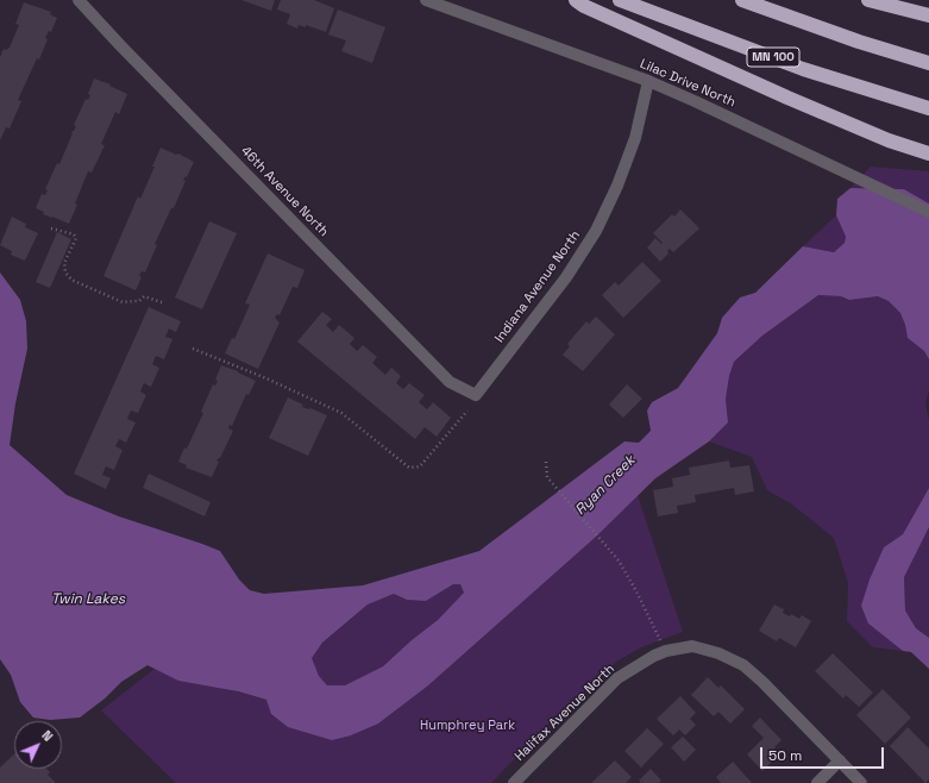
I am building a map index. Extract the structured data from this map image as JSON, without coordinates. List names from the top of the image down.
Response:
{
  "streets": {
    "highway": ["MN 100"],
    "street": [
      "Lilac Drive North",
      "46th Avenue North",
      "Indiana Avenue North",
      "Halifax Avenue North"
    ]
  },
  "crossings": [
    ["Lilac Drive North", "Indiana Avenue North"],
    ["46th Avenue North", "Indiana Avenue North"]
  ],
  "water": ["Ryan Creek", "Twin Lakes"],
  "parks": ["Humphrey Park"],
  "scale_bar": "50 m",
  "north": "top right"
}
